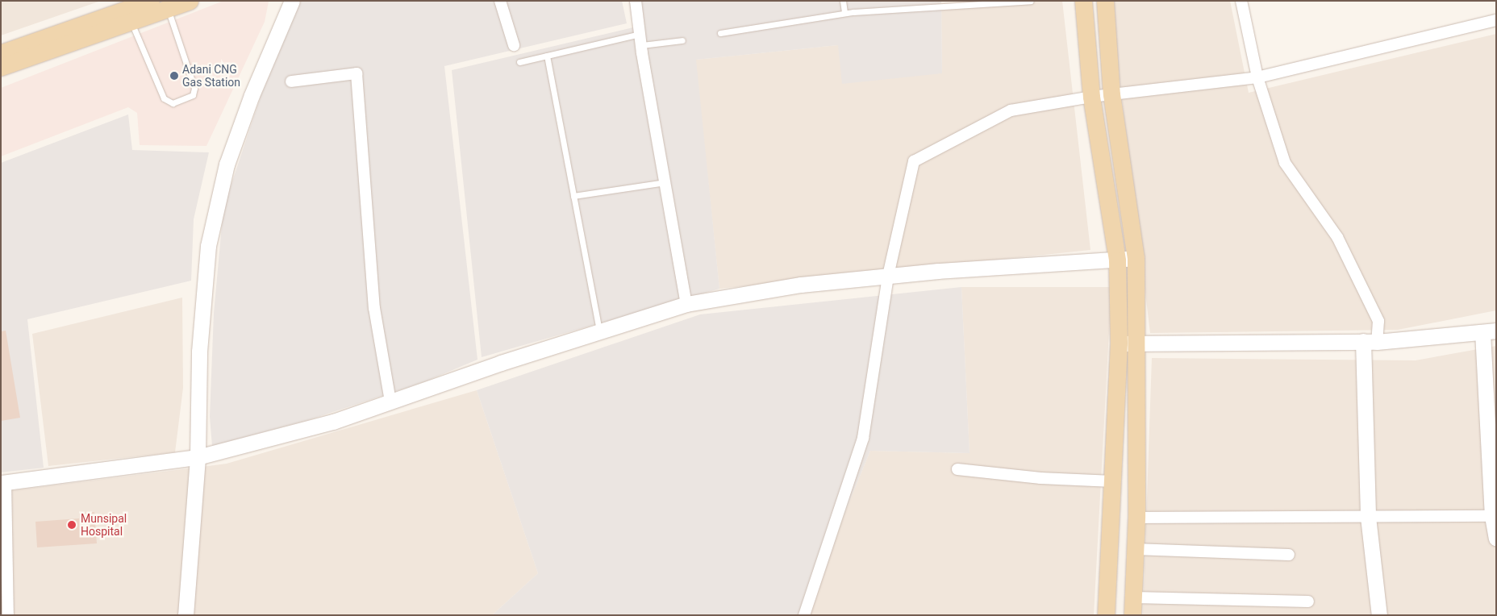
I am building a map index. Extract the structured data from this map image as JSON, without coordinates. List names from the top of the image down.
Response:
{
  "places": ["Adani CNG Gas Station", "Munsipal Hospital"]
}
